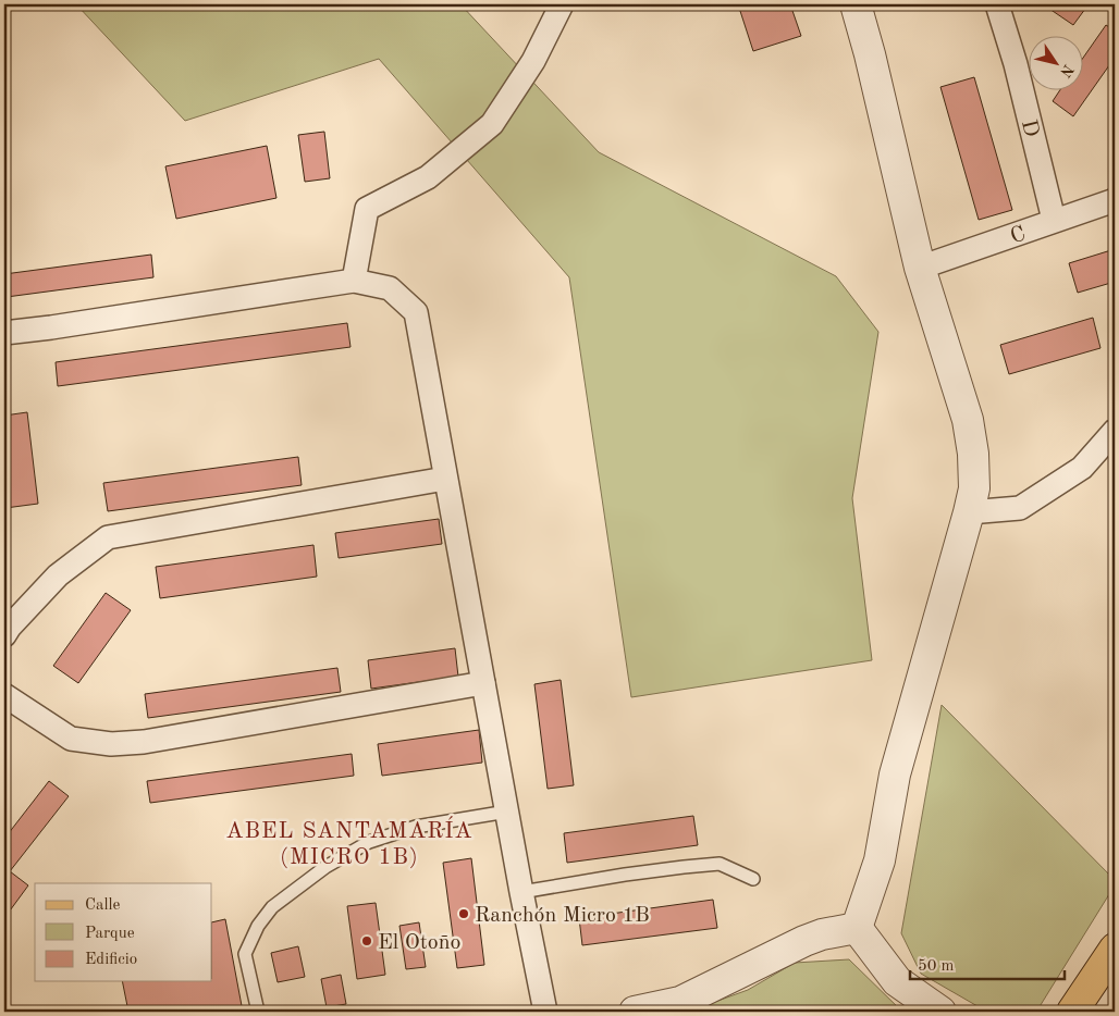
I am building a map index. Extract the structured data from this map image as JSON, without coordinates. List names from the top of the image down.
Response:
{
  "streets": {
    "street": ["D", "C"]
  },
  "crossings": [
    ["D", "C"]
  ],
  "districts": ["ABEL SANTAMARÍA (MICRO 1B)"],
  "places": ["Ranchón Micro 1B", "El Otoño"],
  "legend": ["Calle", "Parque", "Edificio"],
  "scale_bar": "50 m",
  "north": "bottom right"
}
